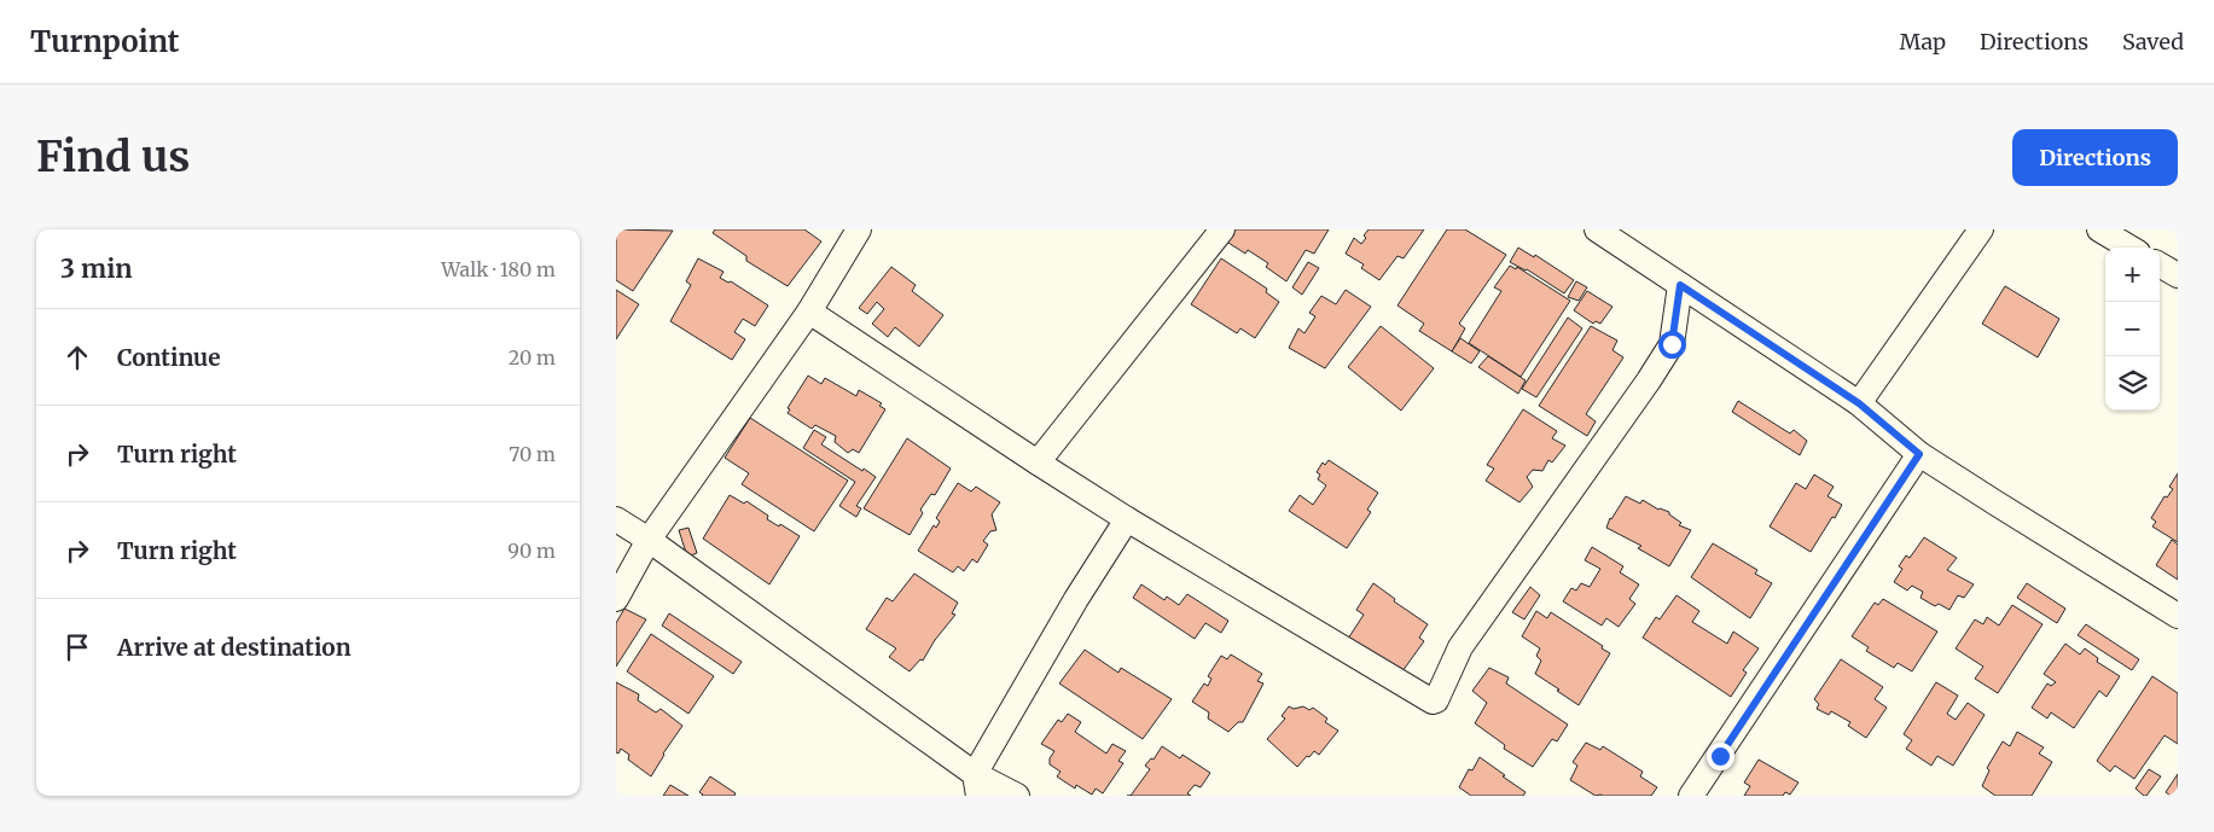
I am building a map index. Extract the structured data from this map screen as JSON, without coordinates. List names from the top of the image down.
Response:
{
  "page": {
    "header": "Turnpoint",
    "nav": ["Map", "Directions", "Saved"],
    "buttons": "Directions",
    "title": "Find us",
    "heading": ["3 min", "Walk · 180 m"],
    "map_buttons": ["+", "−"],
    "list": [
      ["Continue", "20 m"],
      ["Turn right", "70 m"],
      ["Turn right", "90 m"],
      "Arrive at destination"
    ]
  }
}
